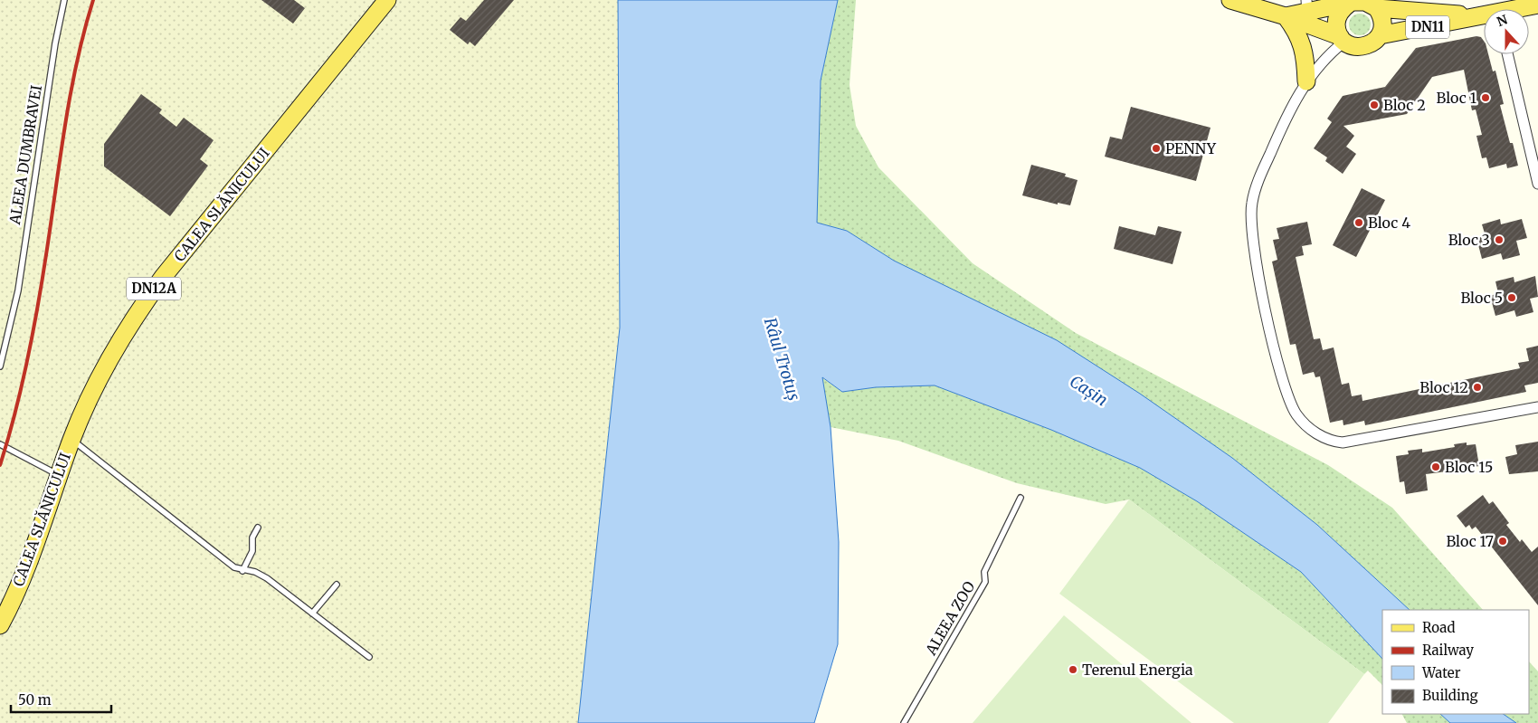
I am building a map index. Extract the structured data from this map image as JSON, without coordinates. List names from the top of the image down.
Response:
{
  "streets": {
    "main road": ["DN11", "CALEA SLĂNICULUI", "DN12A"],
    "lane": ["ALEEA DUMBRAVEI", "ALEEA ZOO"]
  },
  "water": ["Râul Trotuș", "Cașin"],
  "places": [
    "Bloc 1",
    "Bloc 2",
    "PENNY",
    "Bloc 4",
    "Bloc 3",
    "Bloc 5",
    "Bloc 12",
    "Bloc 15",
    "Bloc 17",
    "Terenul Energia"
  ],
  "legend": [
    "Road",
    "Railway",
    "Water",
    "Building"
  ],
  "scale_bar": "50 m",
  "north": "top"
}
